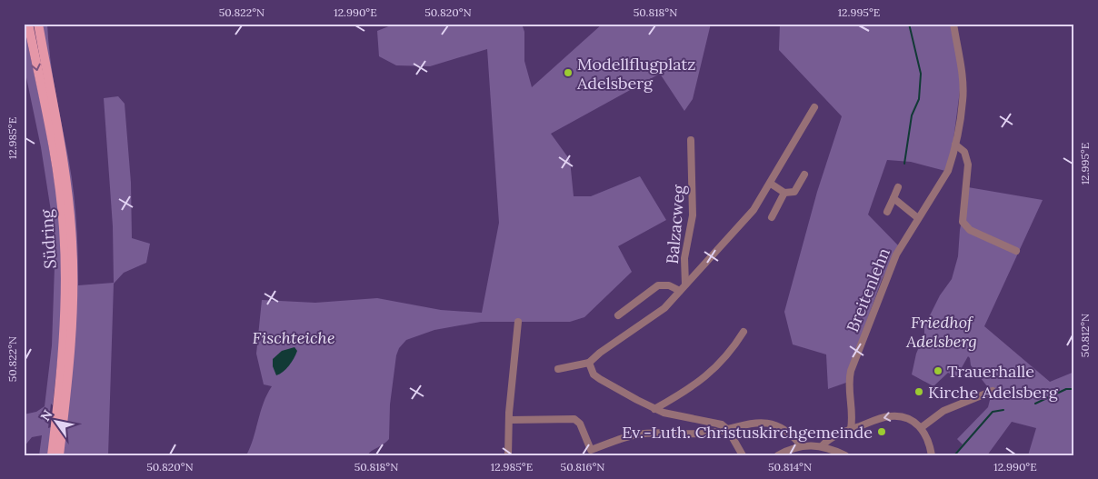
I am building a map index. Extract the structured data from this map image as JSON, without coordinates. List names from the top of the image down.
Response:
{
  "streets": {
    "main road": ["Südring"],
    "street": ["Balzacweg", "Breitenlehn"]
  },
  "parks": ["Friedhof Adelsberg", "Fischteiche"],
  "places": [
    "Modellflugplatz Adelsberg",
    "Trauerhalle",
    "Kirche Adelsberg",
    "Ev.-Luth. Christuskirchgemeinde"
  ],
  "north": "top left",
  "coordinates": [
    "50.822°N",
    "12.990°E",
    "50.820°N",
    "50.818°N",
    "12.995°E",
    "12.985°E",
    "50.812°N",
    "50.816°N",
    "50.814°N"
  ]
}
